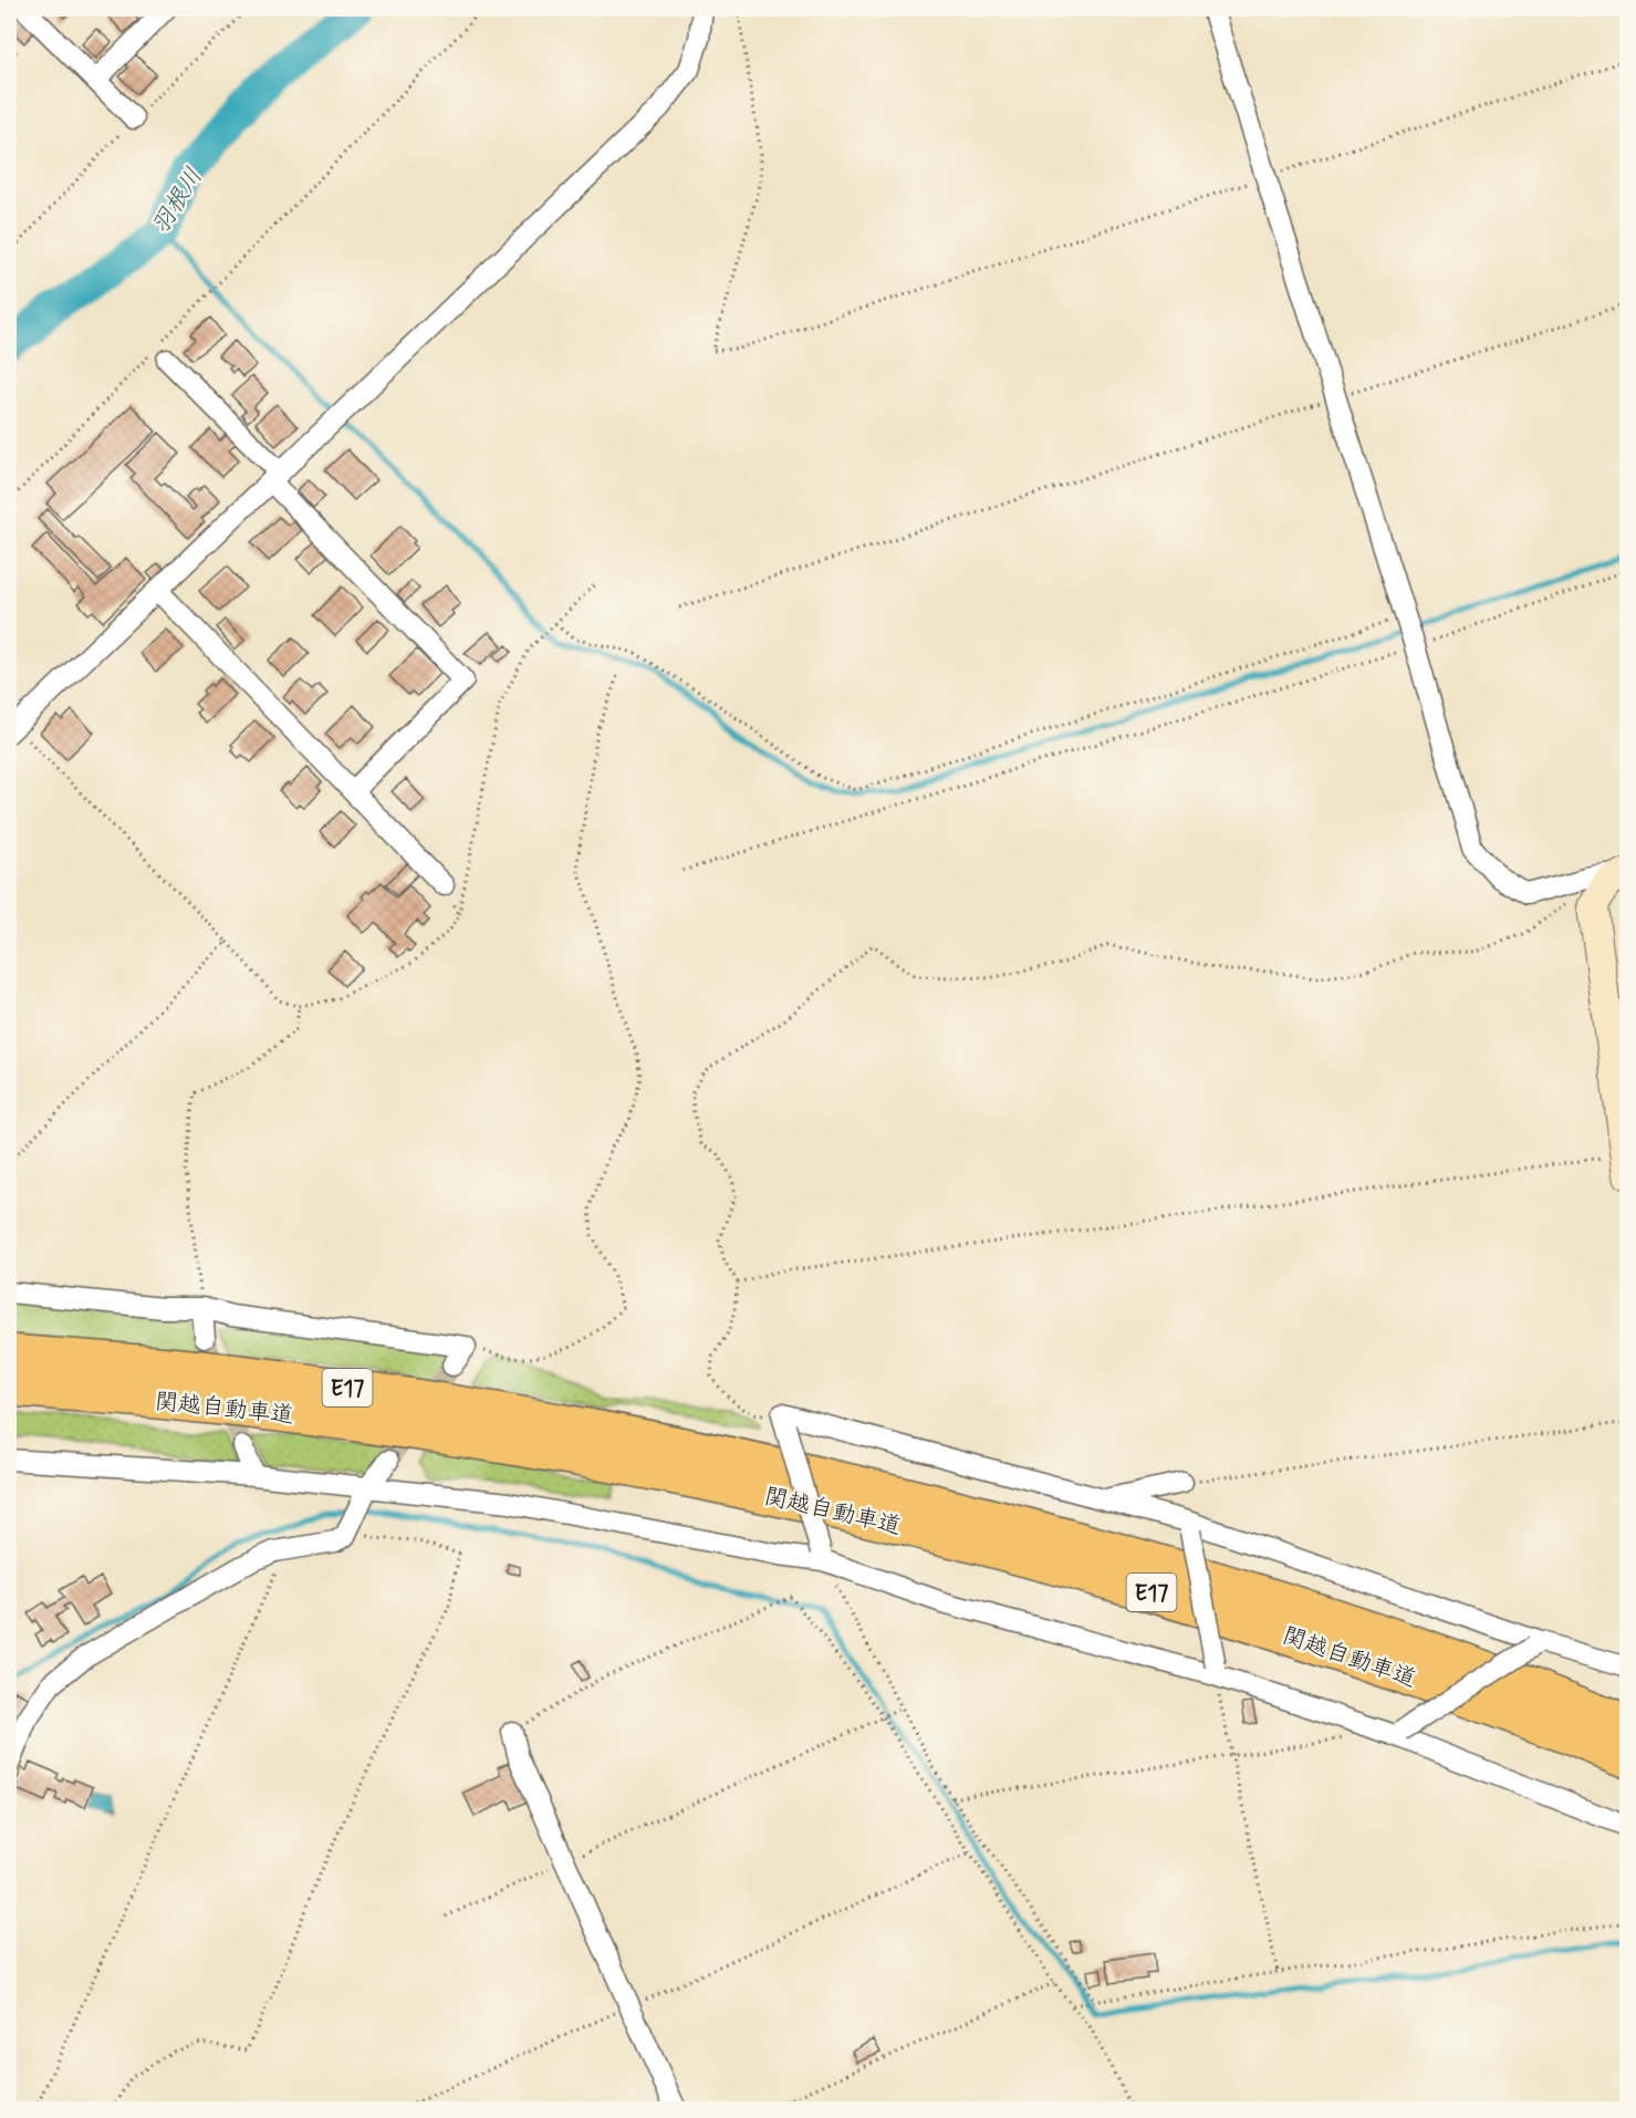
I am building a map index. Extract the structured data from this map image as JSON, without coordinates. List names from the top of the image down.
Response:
{
  "streets": {
    "highway": ["E17", "関越自動車道"]
  },
  "water": ["羽根川"]
}
